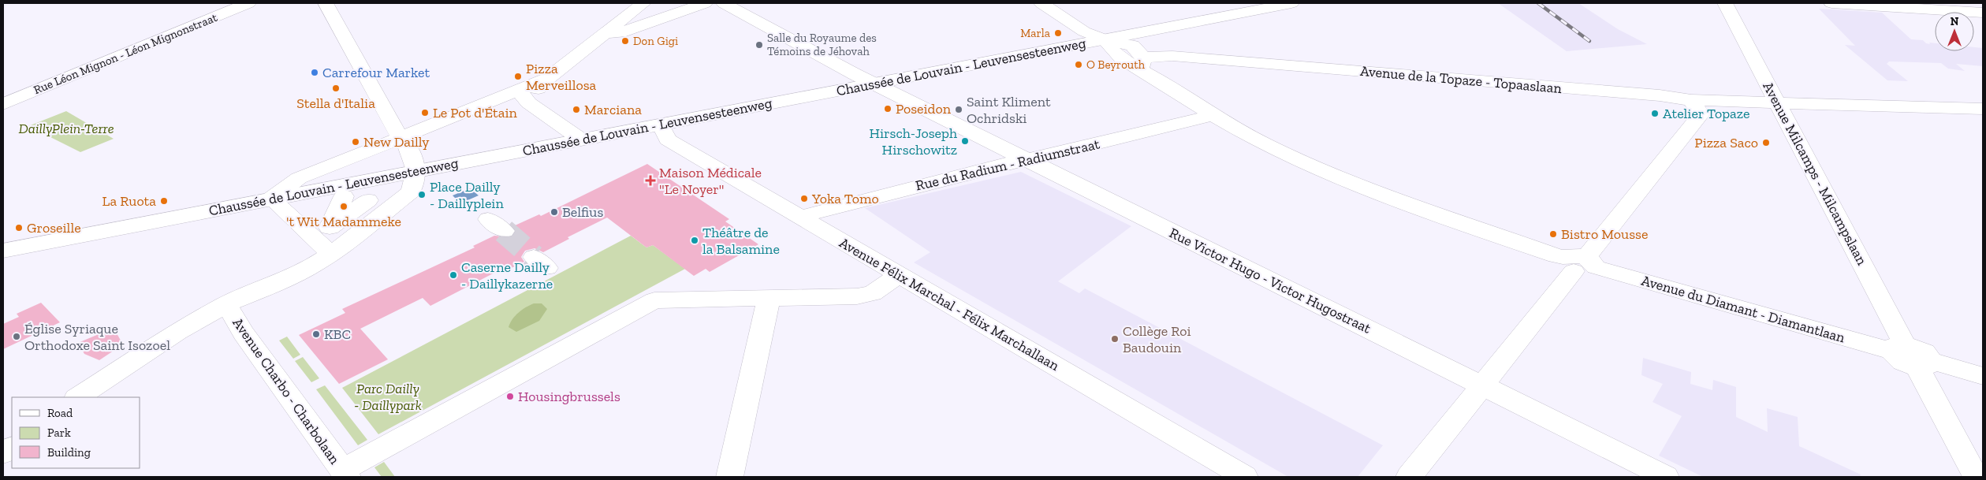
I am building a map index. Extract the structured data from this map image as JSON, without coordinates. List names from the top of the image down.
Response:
{
  "streets": {
    "street": [
      "Rue Léon Mignon - Léon Mignonstraat",
      "Chaussée de Louvain - Leuvensesteenweg",
      "Avenue de la Topaze - Topaaslaan",
      "Rue du Radium - Radiumstraat",
      "Avenue Milcamps - Milcampslaan",
      "Rue Victor Hugo - Victor Hugostraat",
      "Avenue Félix Marchal - Félix Marchallaan",
      "Avenue du Diamant - Diamantlaan",
      "Avenue Charbo - Charbolaan"
    ]
  },
  "crossings": [
    ["Chaussée de Louvain - Leuvensesteenweg", "Rue Victor Hugo - Victor Hugostraat"],
    ["Chaussée de Louvain - Leuvensesteenweg", "Avenue Félix Marchal - Félix Marchallaan"],
    ["Chaussée de Louvain - Leuvensesteenweg", "Avenue du Diamant - Diamantlaan"],
    ["Avenue de la Topaze - Topaaslaan", "Avenue Milcamps - Milcampslaan"],
    ["Avenue de la Topaze - Topaaslaan", "Avenue du Diamant - Diamantlaan"],
    ["Rue du Radium - Radiumstraat", "Rue Victor Hugo - Victor Hugostraat"],
    ["Rue du Radium - Radiumstraat", "Avenue Félix Marchal - Félix Marchallaan"],
    ["Rue du Radium - Radiumstraat", "Avenue du Diamant - Diamantlaan"],
    ["Avenue Milcamps - Milcampslaan", "Avenue du Diamant - Diamantlaan"]
  ],
  "parks": ["DaillyPlein-Terre", "Parc Dailly - Daillypark"],
  "places": {
    "other": [
      "Marla",
      "Don Gigi",
      "Salle du Royaume des Témoins de Jéhovah",
      "O Beyrouth",
      "Carrefour Market",
      "Pizza Merveillosa",
      "Stella d'Italia",
      "Poseidon",
      "Marciana",
      "Saint Kliment Ochridski",
      "Le Pot d'Étain",
      "Atelier Topaze",
      "Hirsch-Joseph Hirschowitz",
      "New Dailly",
      "Pizza Saco",
      "Place Dailly - Daillyplein",
      "Yoka Tomo",
      "La Ruota",
      "'t Wit Madammeke",
      "Belfius",
      "Groseille",
      "Bistro Mousse",
      "Théâtre de la Balsamine",
      "Caserne Dailly - Daillykazerne",
      "KBC",
      "Église Syriaque Orthodoxe Saint Isozoel",
      "Collège Roi Baudouin",
      "Housingbrussels"
    ],
    "health": ["Maison Médicale \"Le Noyer\""]
  },
  "legend": ["Road", "Park", "Building"],
  "north": "top"
}
